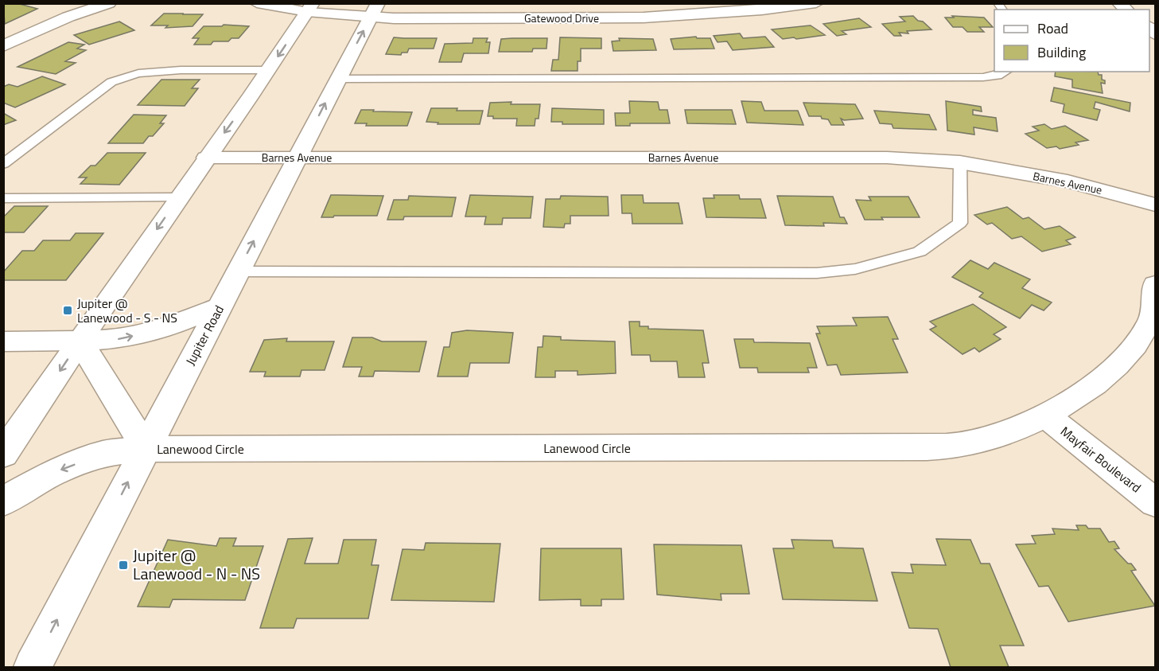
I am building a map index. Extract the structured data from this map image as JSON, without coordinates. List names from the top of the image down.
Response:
{
  "streets": {
    "street": [
      "Gatewood Drive",
      "Barnes Avenue",
      "Jupiter Road",
      "Lanewood Circle",
      "Mayfair Boulevard"
    ]
  },
  "crossings": [
    ["Gatewood Drive", "Jupiter Road"],
    ["Barnes Avenue", "Jupiter Road"],
    ["Jupiter Road", "Lanewood Circle"],
    ["Lanewood Circle", "Mayfair Boulevard"]
  ],
  "places": {
    "transit": ["Jupiter @ Lanewood - S - NS", "Jupiter @ Lanewood - N - NS"]
  },
  "legend": ["Road", "Building"]
}
